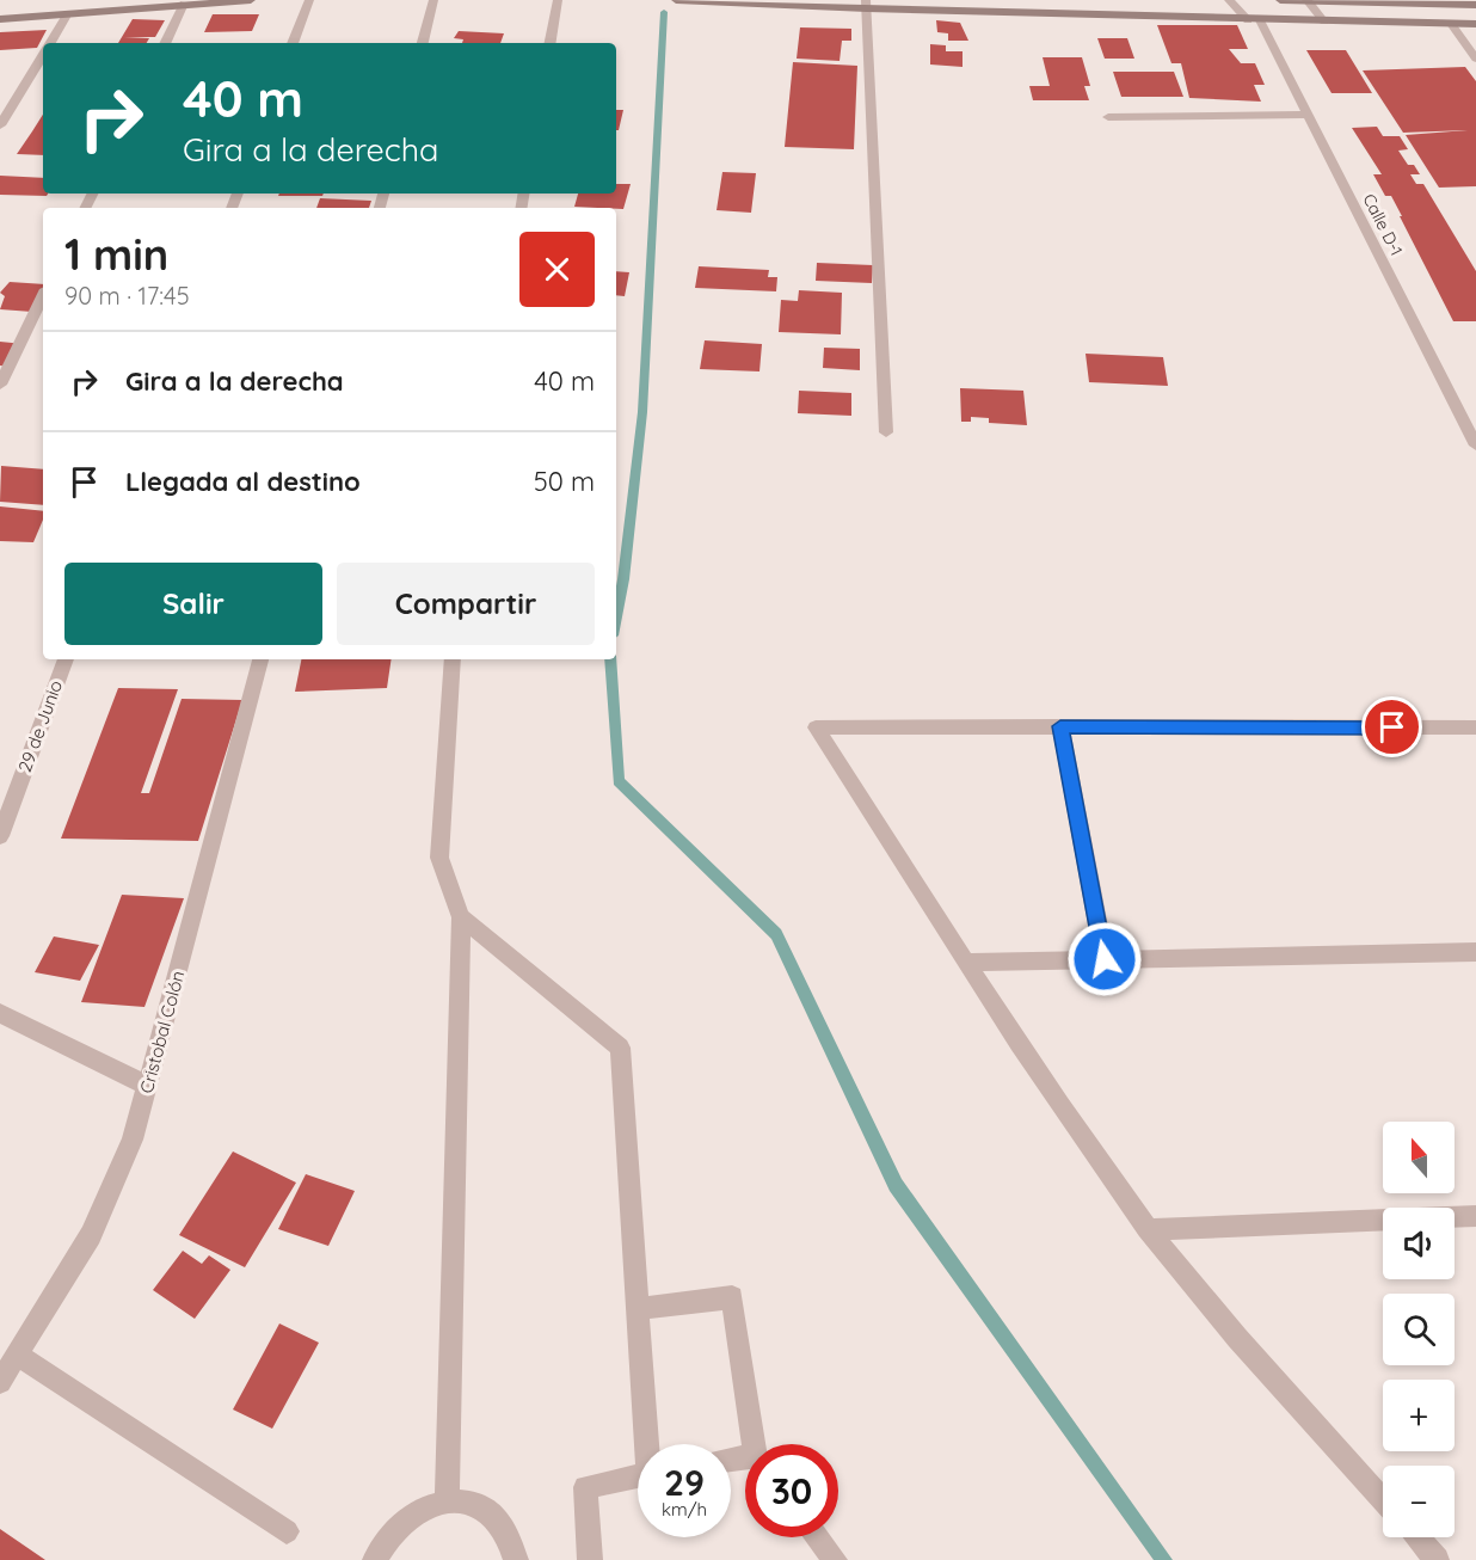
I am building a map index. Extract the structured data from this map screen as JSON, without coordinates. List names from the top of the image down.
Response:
{
  "streets": {
    "street": ["Calle D-1", "29 de Junio", "Cristobal Colón"]
  },
  "north": "top",
  "page": {
    "turn": ["40 m", "Gira a la derecha"],
    "heading": ["1 min", "90 m · 17:45"],
    "list": [
      {
        "name": "Gira a la derecha",
        "value": "40 m"
      },
      {
        "name": "Llegada al destino",
        "value": "50 m"
      }
    ],
    "buttons": ["Salir", "Compartir"],
    "map_buttons": ["+", "−"],
    "speed": "29 km/h",
    "limit": "30"
  }
}
